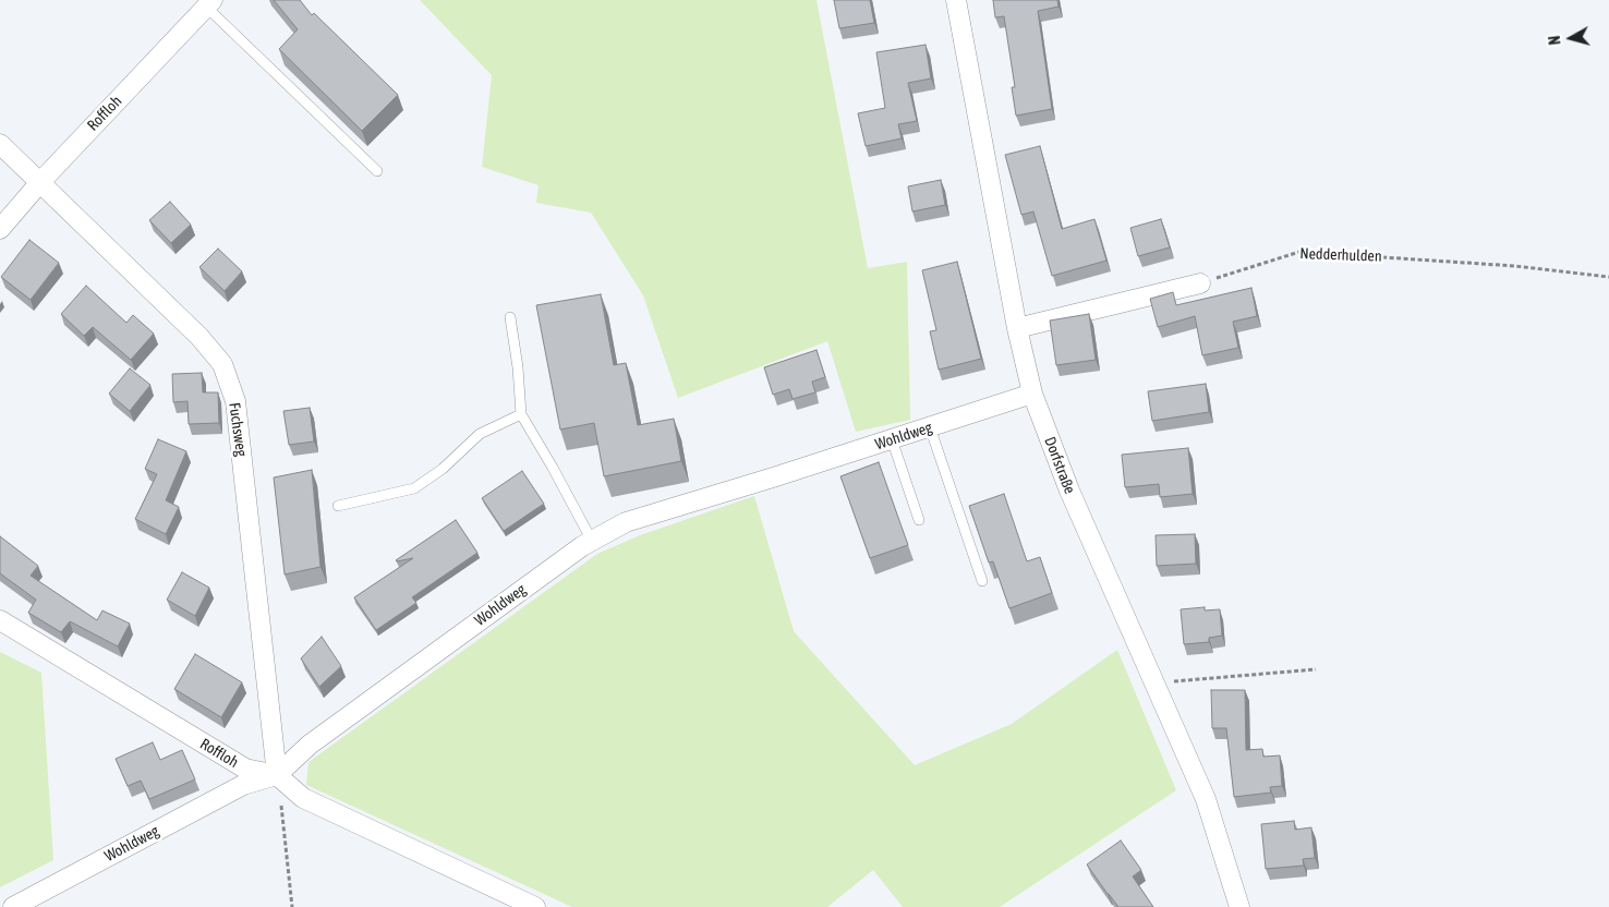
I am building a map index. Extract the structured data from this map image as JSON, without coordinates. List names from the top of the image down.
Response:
{
  "streets": {
    "street": [
      "Roffloh",
      "Fuchsweg",
      "Wohldweg",
      "Dorfstraße"
    ],
    "path": ["Nedderhulden"]
  },
  "crossings": [
    ["Roffloh", "Fuchsweg"],
    ["Roffloh", "Wohldweg"],
    ["Fuchsweg", "Wohldweg"],
    ["Wohldweg", "Dorfstraße"]
  ],
  "north": "left"
}
